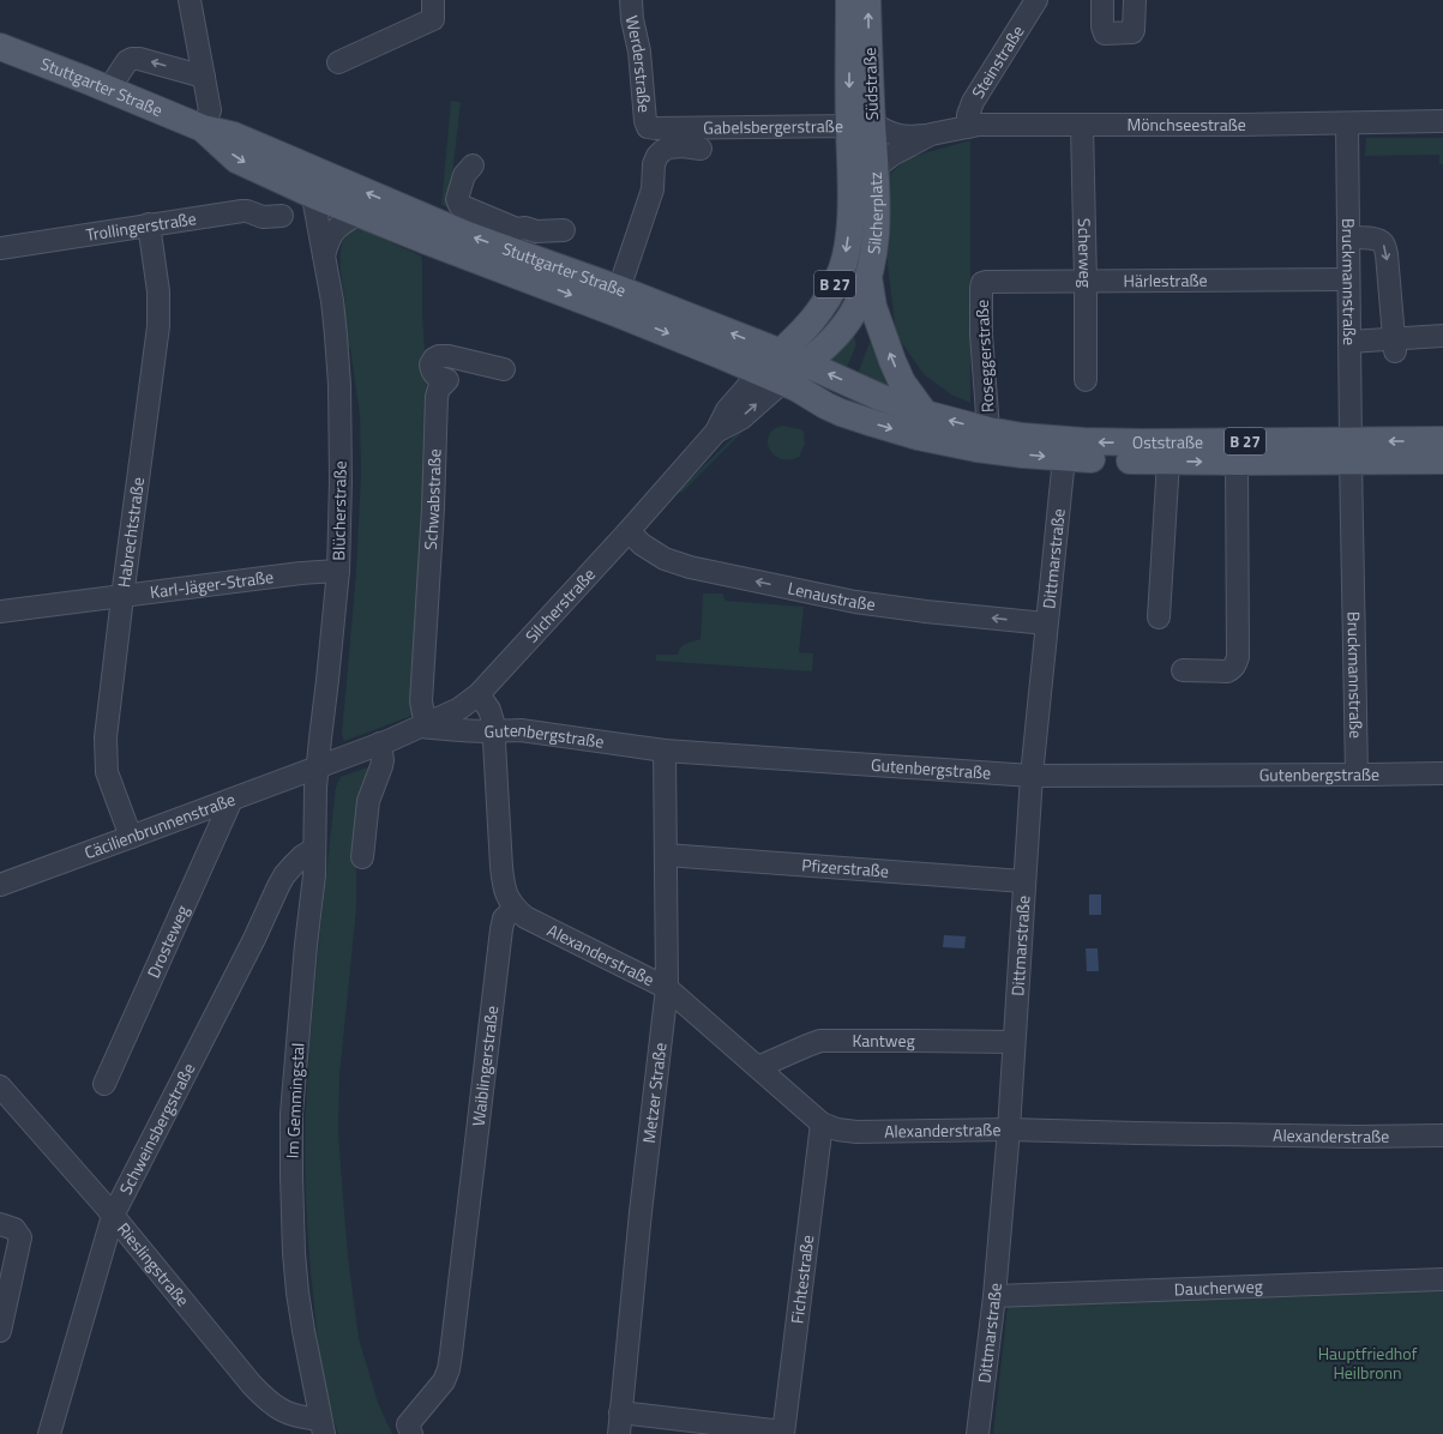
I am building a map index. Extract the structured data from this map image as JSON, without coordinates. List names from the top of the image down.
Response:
{
  "streets": {
    "main road": [
      "Südstraße",
      "Stuttgarter Straße",
      "Silcherplatz",
      "B 27",
      "Oststraße"
    ],
    "street": [
      "Steinstraße",
      "Werderstraße",
      "Mönchseestraße",
      "Gabelsbergerstraße",
      "Trollingerstraße",
      "Scherweg",
      "Härlestraße",
      "Bruckmannstraße",
      "Roseggerstraße",
      "Schwabstraße",
      "Blücherstraße",
      "Habrechtstraße",
      "Dittmarstraße",
      "Karl-Jäger-Straße",
      "Lenaustraße",
      "Silcherstraße",
      "Gutenbergstraße",
      "Cäcilienbrunnenstraße",
      "Pfizerstraße",
      "Drosteweg",
      "Alexanderstraße",
      "Kantweg",
      "Waiblingerstraße",
      "Metzer Straße",
      "Im Gemmingstal",
      "Schweinsbergstraße",
      "Rieslingstraße",
      "Fichtestraße",
      "Daucherweg"
    ]
  },
  "crossings": [
    ["Steinstraße", "Mönchseestraße"],
    ["Werderstraße", "Gabelsbergerstraße"],
    ["Südstraße", "Gabelsbergerstraße"],
    ["Südstraße", "Silcherplatz"],
    ["Stuttgarter Straße", "Silcherplatz"],
    ["Stuttgarter Straße", "B 27"],
    ["Stuttgarter Straße", "Oststraße"],
    ["Stuttgarter Straße", "Blücherstraße"],
    ["Stuttgarter Straße", "Silcherstraße"],
    ["Mönchseestraße", "Silcherplatz"],
    ["Mönchseestraße", "Scherweg"],
    ["Mönchseestraße", "Bruckmannstraße"],
    ["Gabelsbergerstraße", "Silcherplatz"],
    ["Silcherplatz", "B 27"],
    ["Silcherplatz", "Oststraße"],
    ["Silcherplatz", "Silcherstraße"],
    ["Trollingerstraße", "Habrechtstraße"],
    ["Scherweg", "Härlestraße"],
    ["Härlestraße", "Bruckmannstraße"],
    ["Härlestraße", "Roseggerstraße"],
    ["Bruckmannstraße", "Oststraße"],
    ["Bruckmannstraße", "Gutenbergstraße"],
    ["B 27", "Oststraße"],
    ["Roseggerstraße", "Oststraße"],
    ["Oststraße", "Dittmarstraße"],
    ["Oststraße", "Silcherstraße"],
    ["Schwabstraße", "Silcherstraße"],
    ["Schwabstraße", "Gutenbergstraße"],
    ["Blücherstraße", "Karl-Jäger-Straße"],
    ["Blücherstraße", "Silcherstraße"],
    ["Blücherstraße", "Cäcilienbrunnenstraße"],
    ["Blücherstraße", "Im Gemmingstal"],
    ["Habrechtstraße", "Karl-Jäger-Straße"],
    ["Habrechtstraße", "Cäcilienbrunnenstraße"],
    ["Dittmarstraße", "Lenaustraße"],
    ["Dittmarstraße", "Gutenbergstraße"],
    ["Dittmarstraße", "Pfizerstraße"],
    ["Dittmarstraße", "Alexanderstraße"],
    ["Dittmarstraße", "Kantweg"],
    ["Dittmarstraße", "Daucherweg"],
    ["Lenaustraße", "Silcherstraße"],
    ["Silcherstraße", "Gutenbergstraße"],
    ["Silcherstraße", "Cäcilienbrunnenstraße"],
    ["Silcherstraße", "Im Gemmingstal"],
    ["Gutenbergstraße", "Metzer Straße"],
    ["Cäcilienbrunnenstraße", "Drosteweg"],
    ["Cäcilienbrunnenstraße", "Im Gemmingstal"],
    ["Pfizerstraße", "Metzer Straße"],
    ["Alexanderstraße", "Kantweg"],
    ["Alexanderstraße", "Waiblingerstraße"],
    ["Alexanderstraße", "Metzer Straße"],
    ["Alexanderstraße", "Fichtestraße"],
    ["Im Gemmingstal", "Schweinsbergstraße"],
    ["Im Gemmingstal", "Rieslingstraße"],
    ["Schweinsbergstraße", "Rieslingstraße"]
  ],
  "one_way": ["Lenaustraße"],
  "parks": ["Hauptfriedhof Heilbronn"]
}
